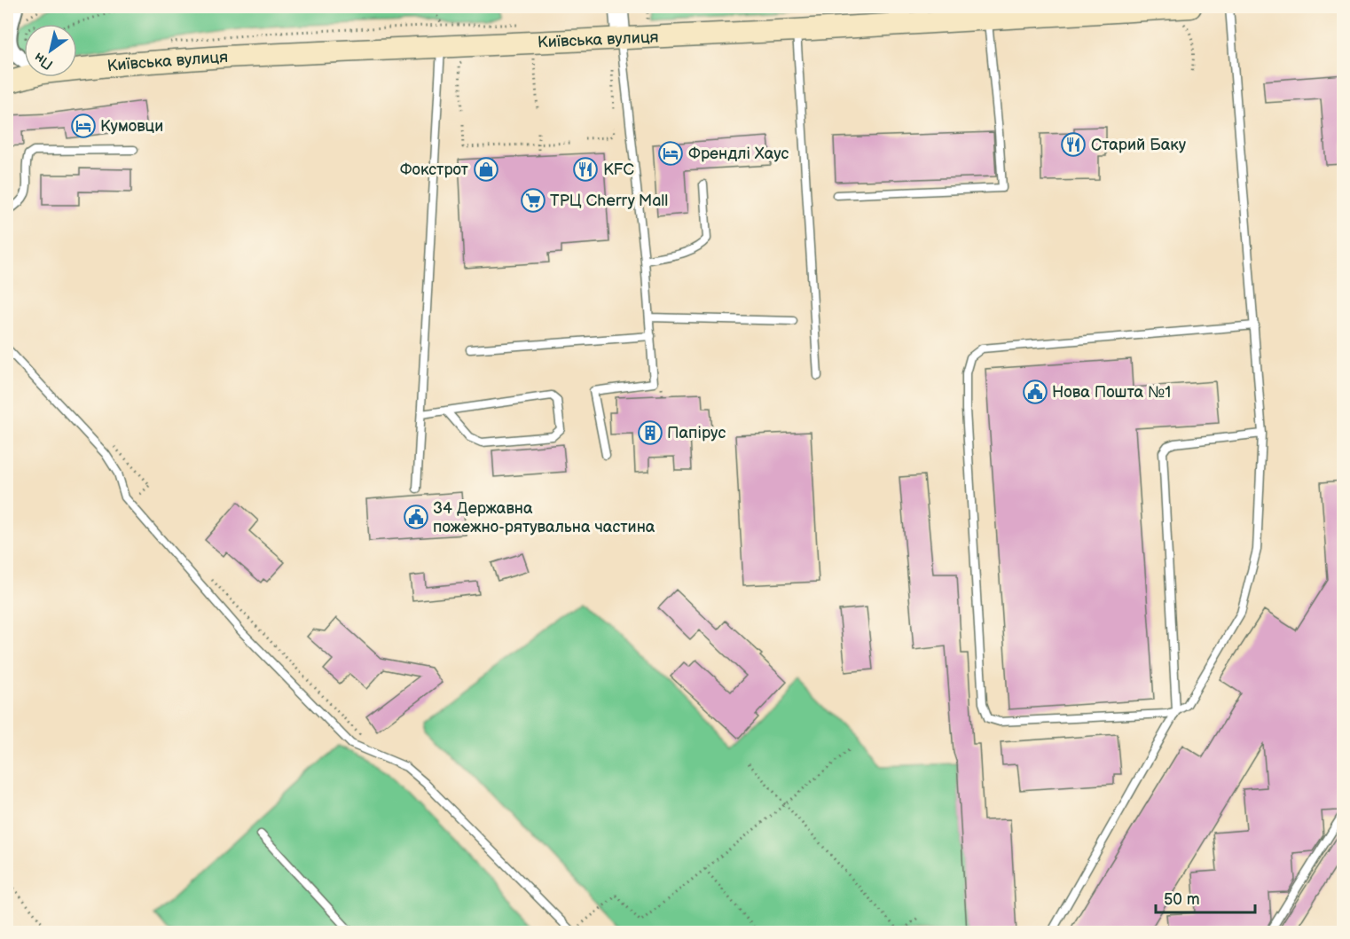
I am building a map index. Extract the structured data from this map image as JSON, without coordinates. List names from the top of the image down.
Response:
{
  "streets": {
    "main road": ["Київська вулиця"]
  },
  "places": {
    "hotel": ["Кумовци", "Френдлі Хаус"],
    "restaurant": ["Старий Баку", "KFC"],
    "shop": ["Фокстрот"],
    "supermarket": ["ТРЦ Cherry Mall"],
    "public building": ["Нова Пошта №1", "34 Державна пожежно-рятувальна частина"],
    "building": ["Папірус"]
  },
  "scale_bar": "50 m",
  "north": "bottom left"
}
